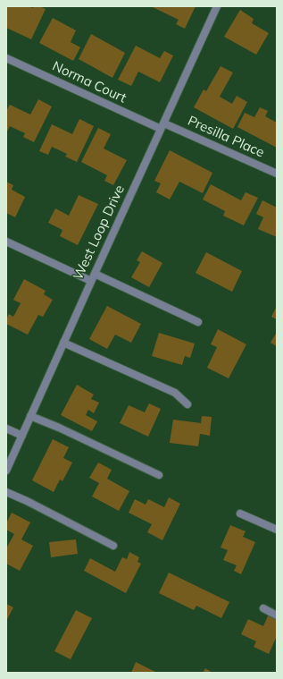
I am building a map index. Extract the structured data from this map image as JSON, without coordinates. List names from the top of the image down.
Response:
{
  "streets": {
    "street": ["Norma Court", "Presilla Place", "West Loop Drive"]
  },
  "crossings": [
    ["Norma Court", "Presilla Place"],
    ["Norma Court", "West Loop Drive"],
    ["Presilla Place", "West Loop Drive"]
  ]
}
